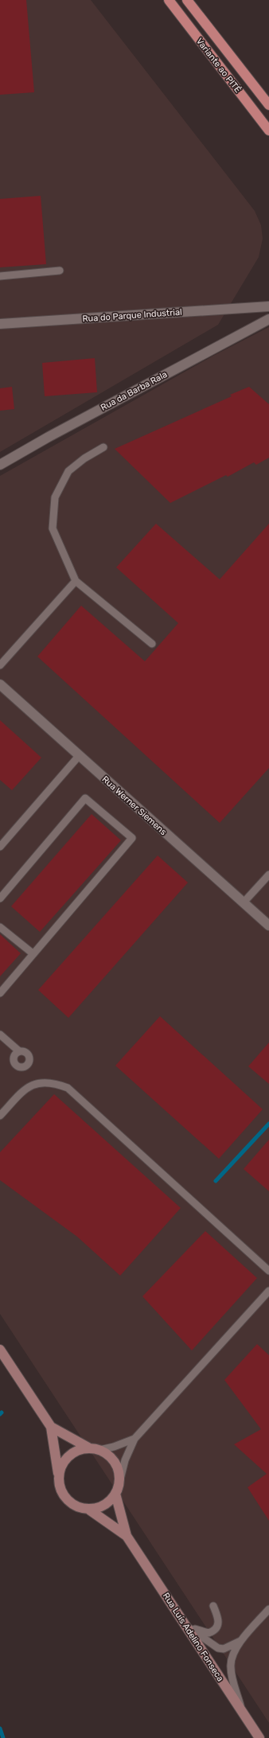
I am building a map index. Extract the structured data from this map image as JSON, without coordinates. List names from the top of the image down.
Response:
{
  "streets": {
    "main road": ["Variante ao PITÉ"],
    "street": [
      "Rua do Parque Industrial",
      "Rua da Barba Rala",
      "Rua Werner Siemens",
      "Rua Luís Adelino Fonseca"
    ]
  }
}
